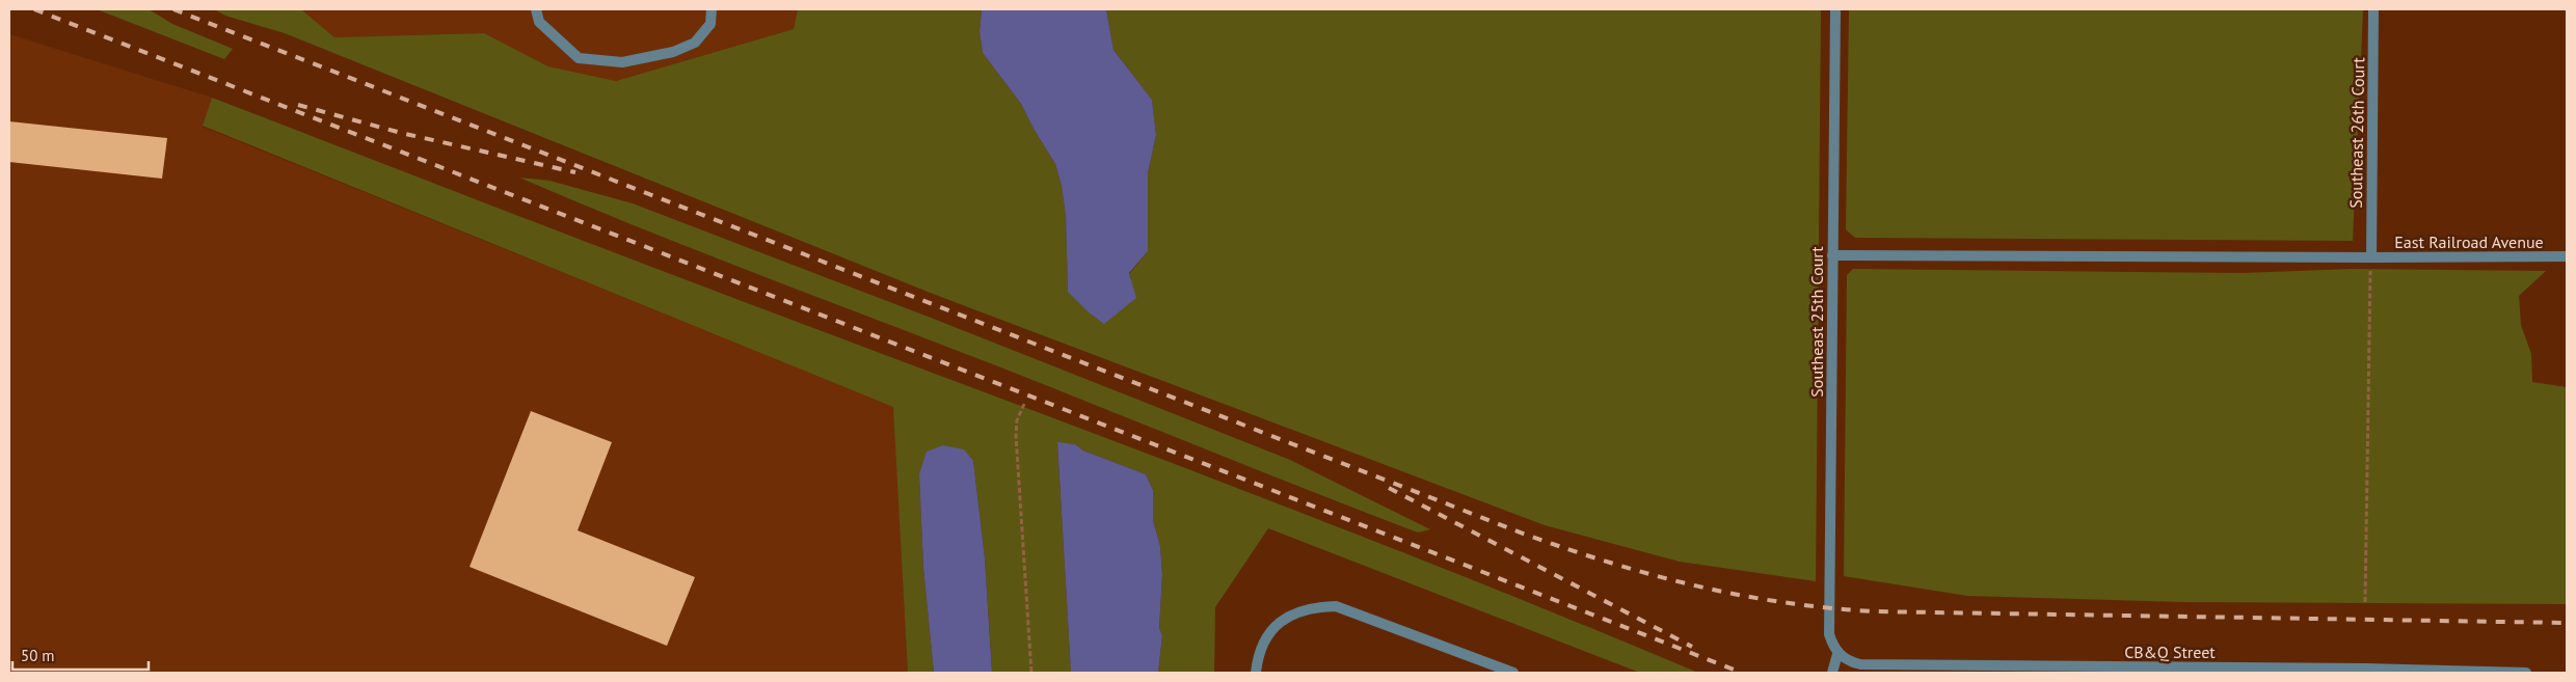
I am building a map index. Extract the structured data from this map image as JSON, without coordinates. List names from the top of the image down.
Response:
{
  "streets": {
    "street": [
      "Southeast 26th Court",
      "East Railroad Avenue",
      "Southeast 25th Court",
      "CB&Q Street"
    ]
  },
  "crossings": [
    ["Southeast 26th Court", "East Railroad Avenue"],
    ["East Railroad Avenue", "Southeast 25th Court"],
    ["Southeast 25th Court", "CB&Q Street"]
  ],
  "scale_bar": "50 m"
}
